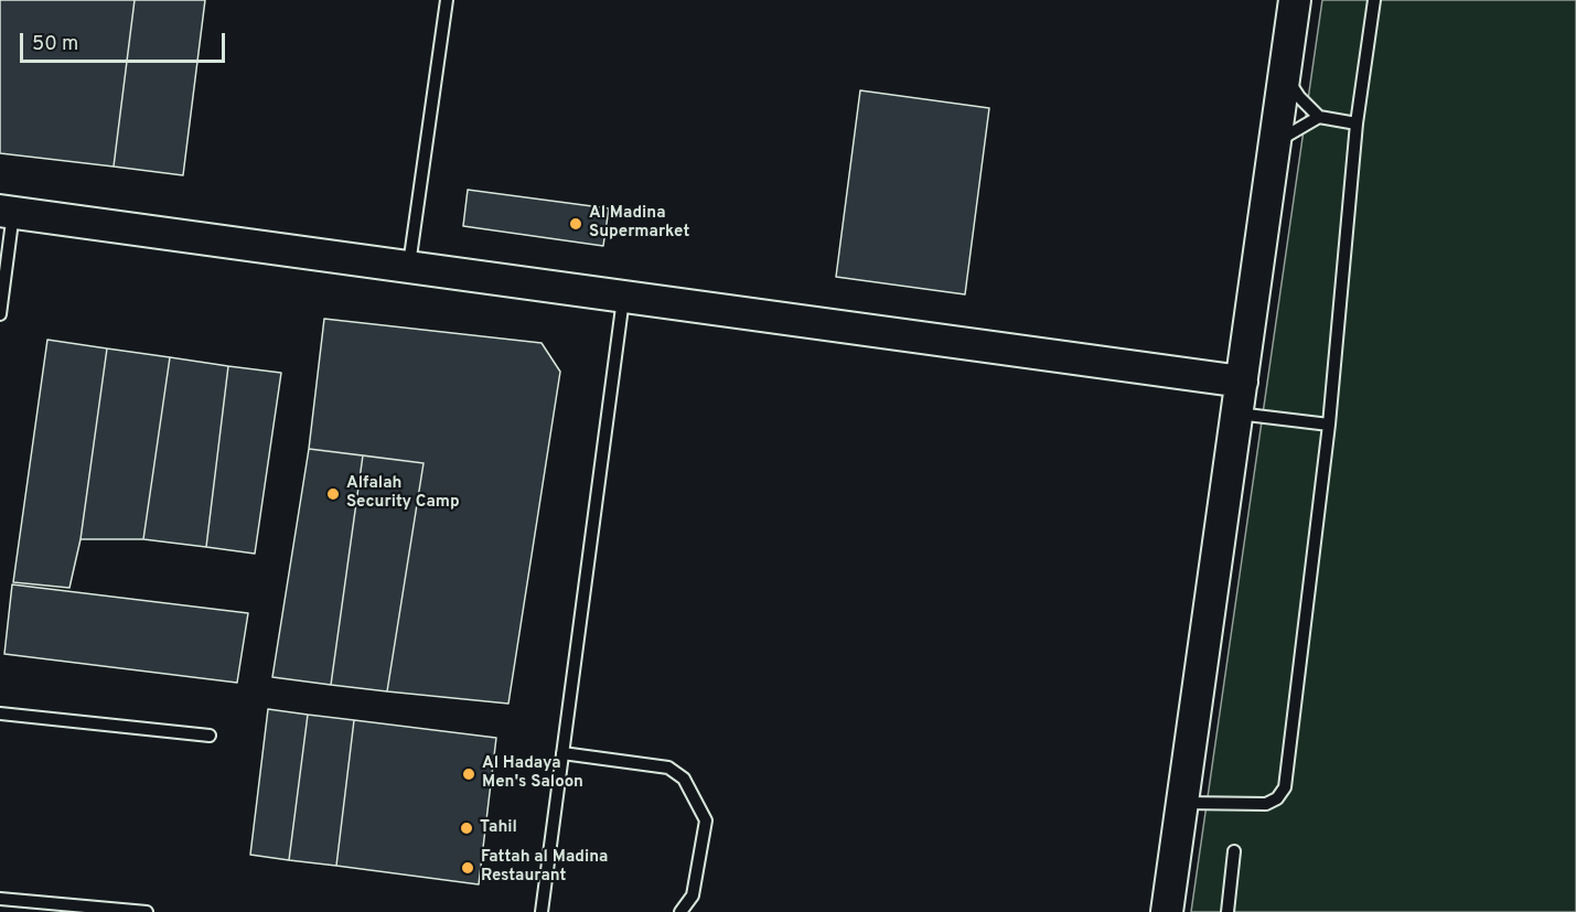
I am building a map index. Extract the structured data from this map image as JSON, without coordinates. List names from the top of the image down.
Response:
{
  "places": [
    "Al Madina Supermarket",
    "Alfalah Security Camp",
    "Al Hadaya Men's Saloon",
    "Tahil",
    "Fattah al Madina Restaurant"
  ],
  "scale_bar": "50 m"
}
